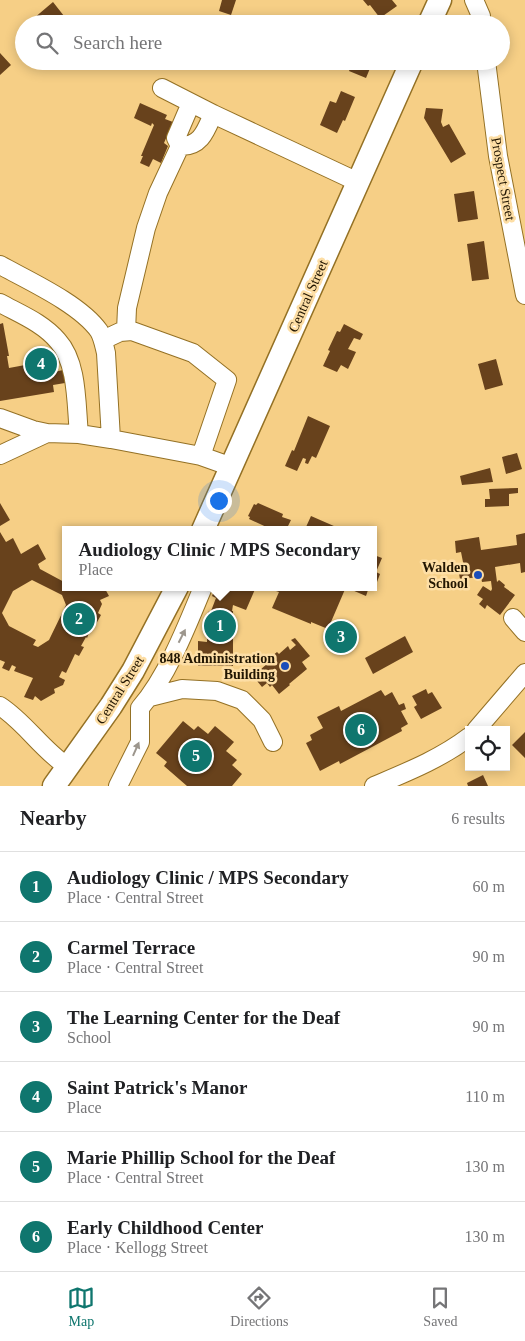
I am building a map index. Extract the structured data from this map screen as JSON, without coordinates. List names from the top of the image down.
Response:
{
  "streets": {
    "main road": ["Central Street"],
    "street": ["Prospect Street"]
  },
  "places": ["Walden School", "848 Administration Building"],
  "page": {
    "search": "Search here",
    "pins": [
      "4",
      "2",
      "1",
      "3",
      "6",
      "5"
    ],
    "popup": ["Audiology Clinic / MPS Secondary", "Place"],
    "heading": ["Nearby", "6 results"],
    "list": [
      {
        "mark": "1",
        "name": "Audiology Clinic / MPS Secondary",
        "note": "Place · Central Street",
        "value": "60 m"
      },
      {
        "mark": "2",
        "name": "Carmel Terrace",
        "note": "Place · Central Street",
        "value": "90 m"
      },
      {
        "mark": "3",
        "name": "The Learning Center for the Deaf",
        "note": "School",
        "value": "90 m"
      },
      {
        "mark": "4",
        "name": "Saint Patrick's Manor",
        "note": "Place",
        "value": "110 m"
      },
      {
        "mark": "5",
        "name": "Marie Phillip School for the Deaf",
        "note": "Place · Central Street",
        "value": "130 m"
      },
      {
        "mark": "6",
        "name": "Early Childhood Center",
        "note": "Place · Kellogg Street",
        "value": "130 m"
      }
    ],
    "nav": ["Map", "Directions", "Saved"]
  }
}
